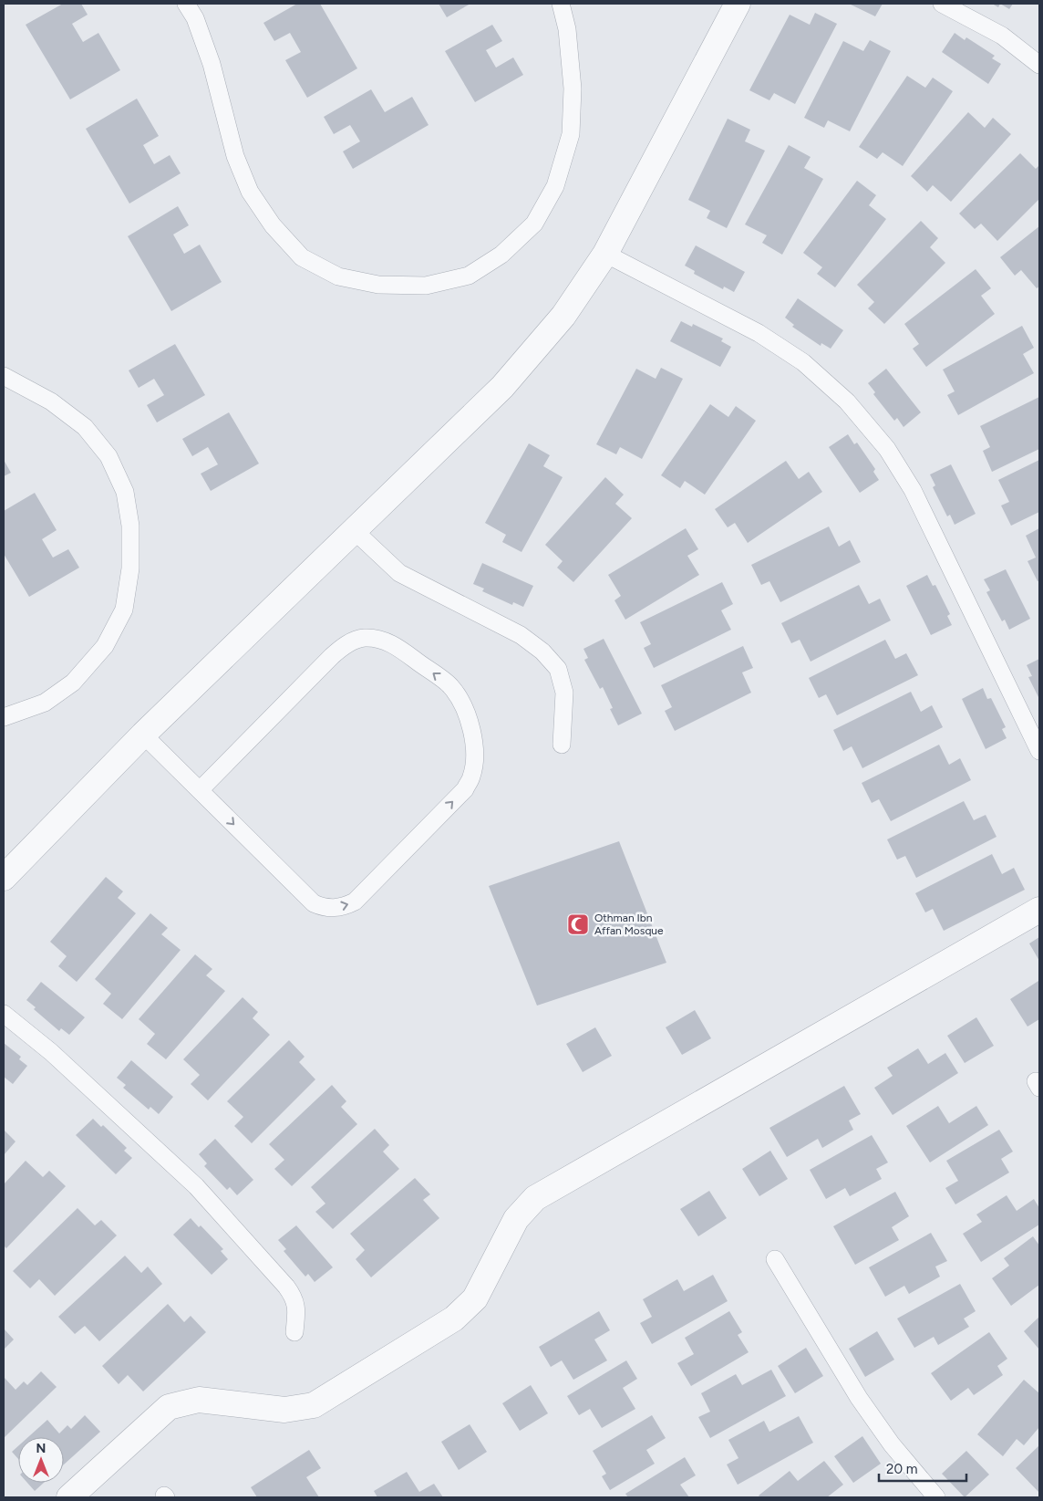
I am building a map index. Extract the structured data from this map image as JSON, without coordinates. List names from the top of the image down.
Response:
{
  "places": {
    "mosque": ["Othman Ibn Affan Mosque"]
  },
  "scale_bar": "20 m",
  "north": "top"
}
